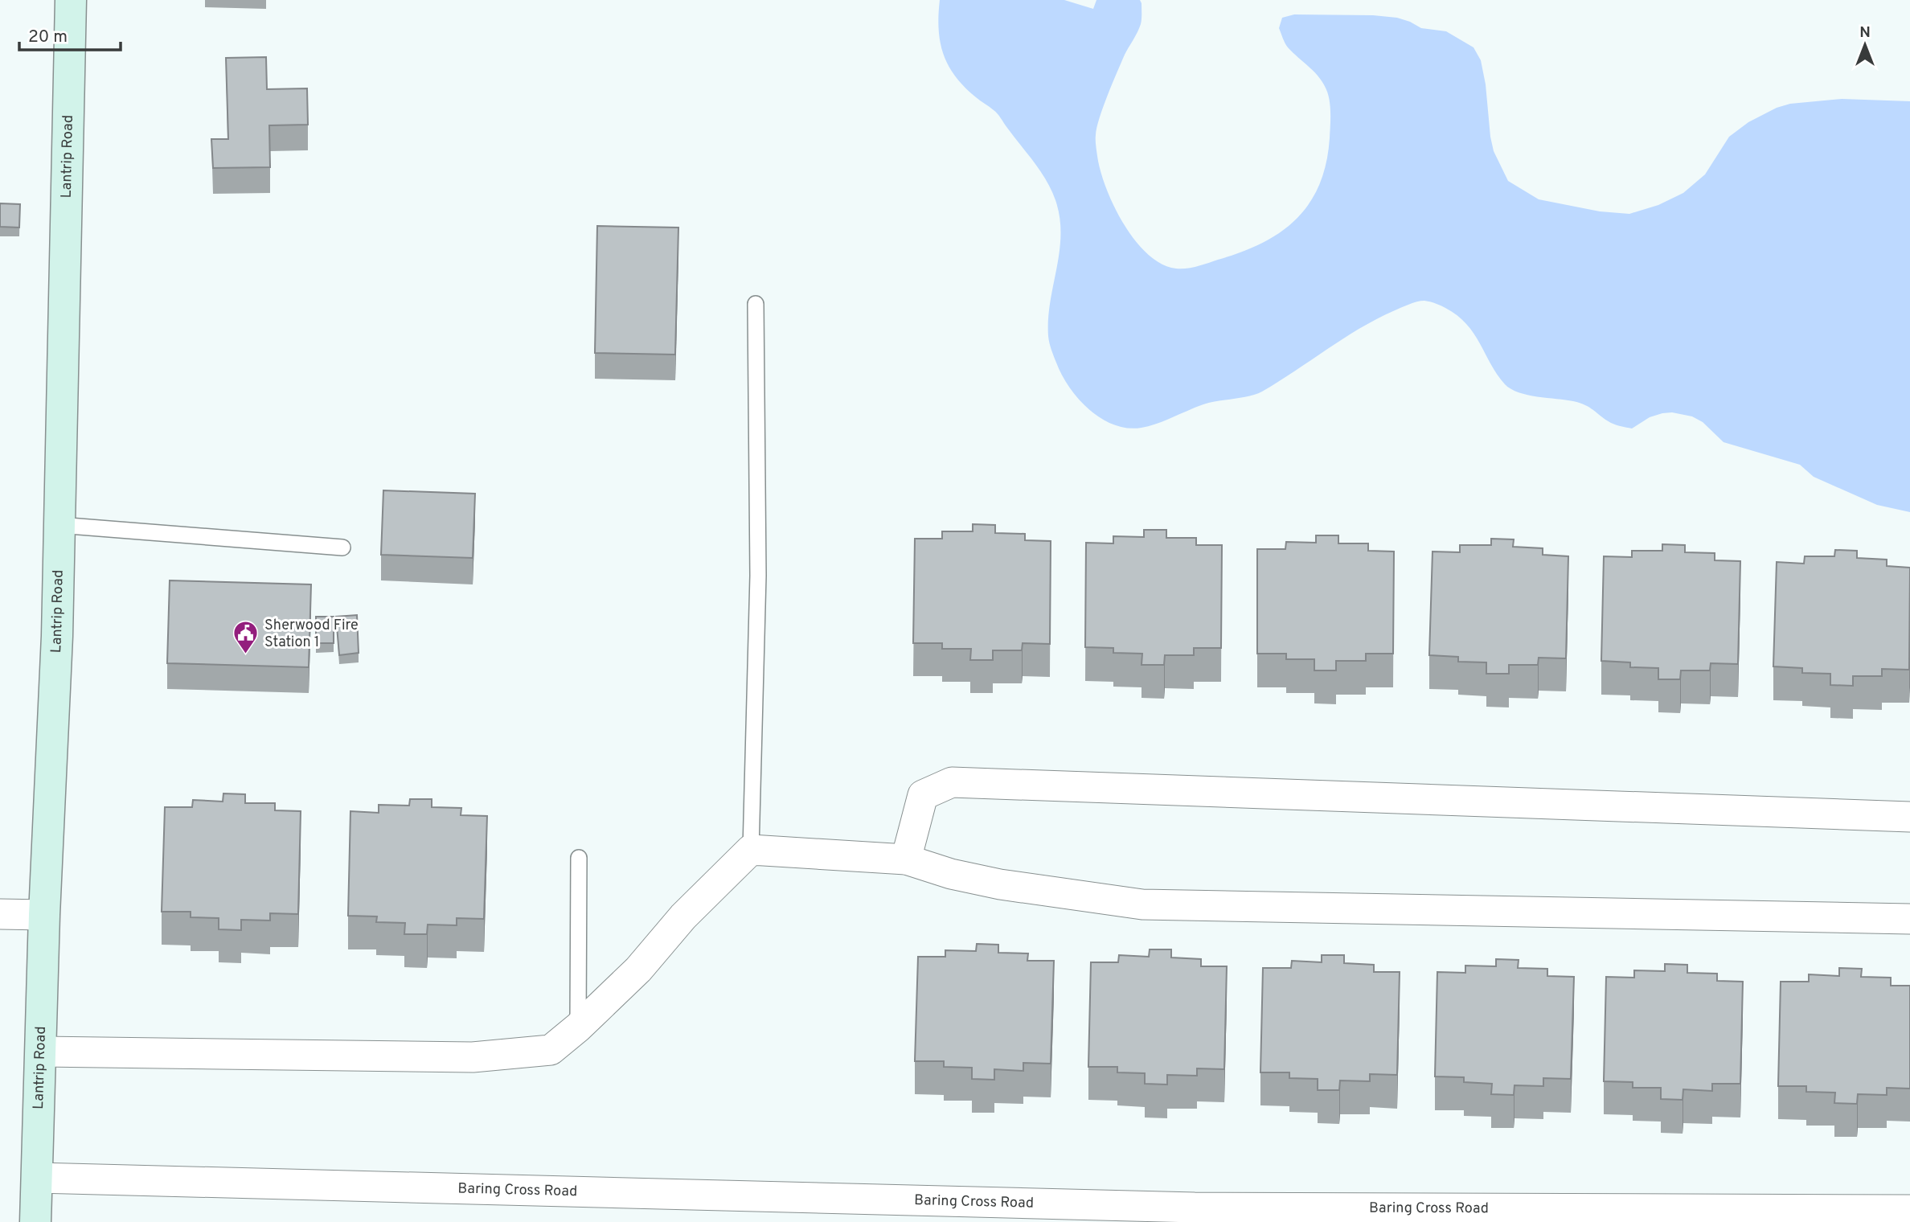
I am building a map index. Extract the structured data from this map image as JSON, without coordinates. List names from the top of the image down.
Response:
{
  "streets": {
    "street": ["Lantrip Road", "Baring Cross Road"]
  },
  "crossings": [
    ["Lantrip Road", "Baring Cross Road"]
  ],
  "places": {
    "public building": ["Sherwood Fire Station 1"]
  },
  "scale_bar": "20 m",
  "north": "top"
}
